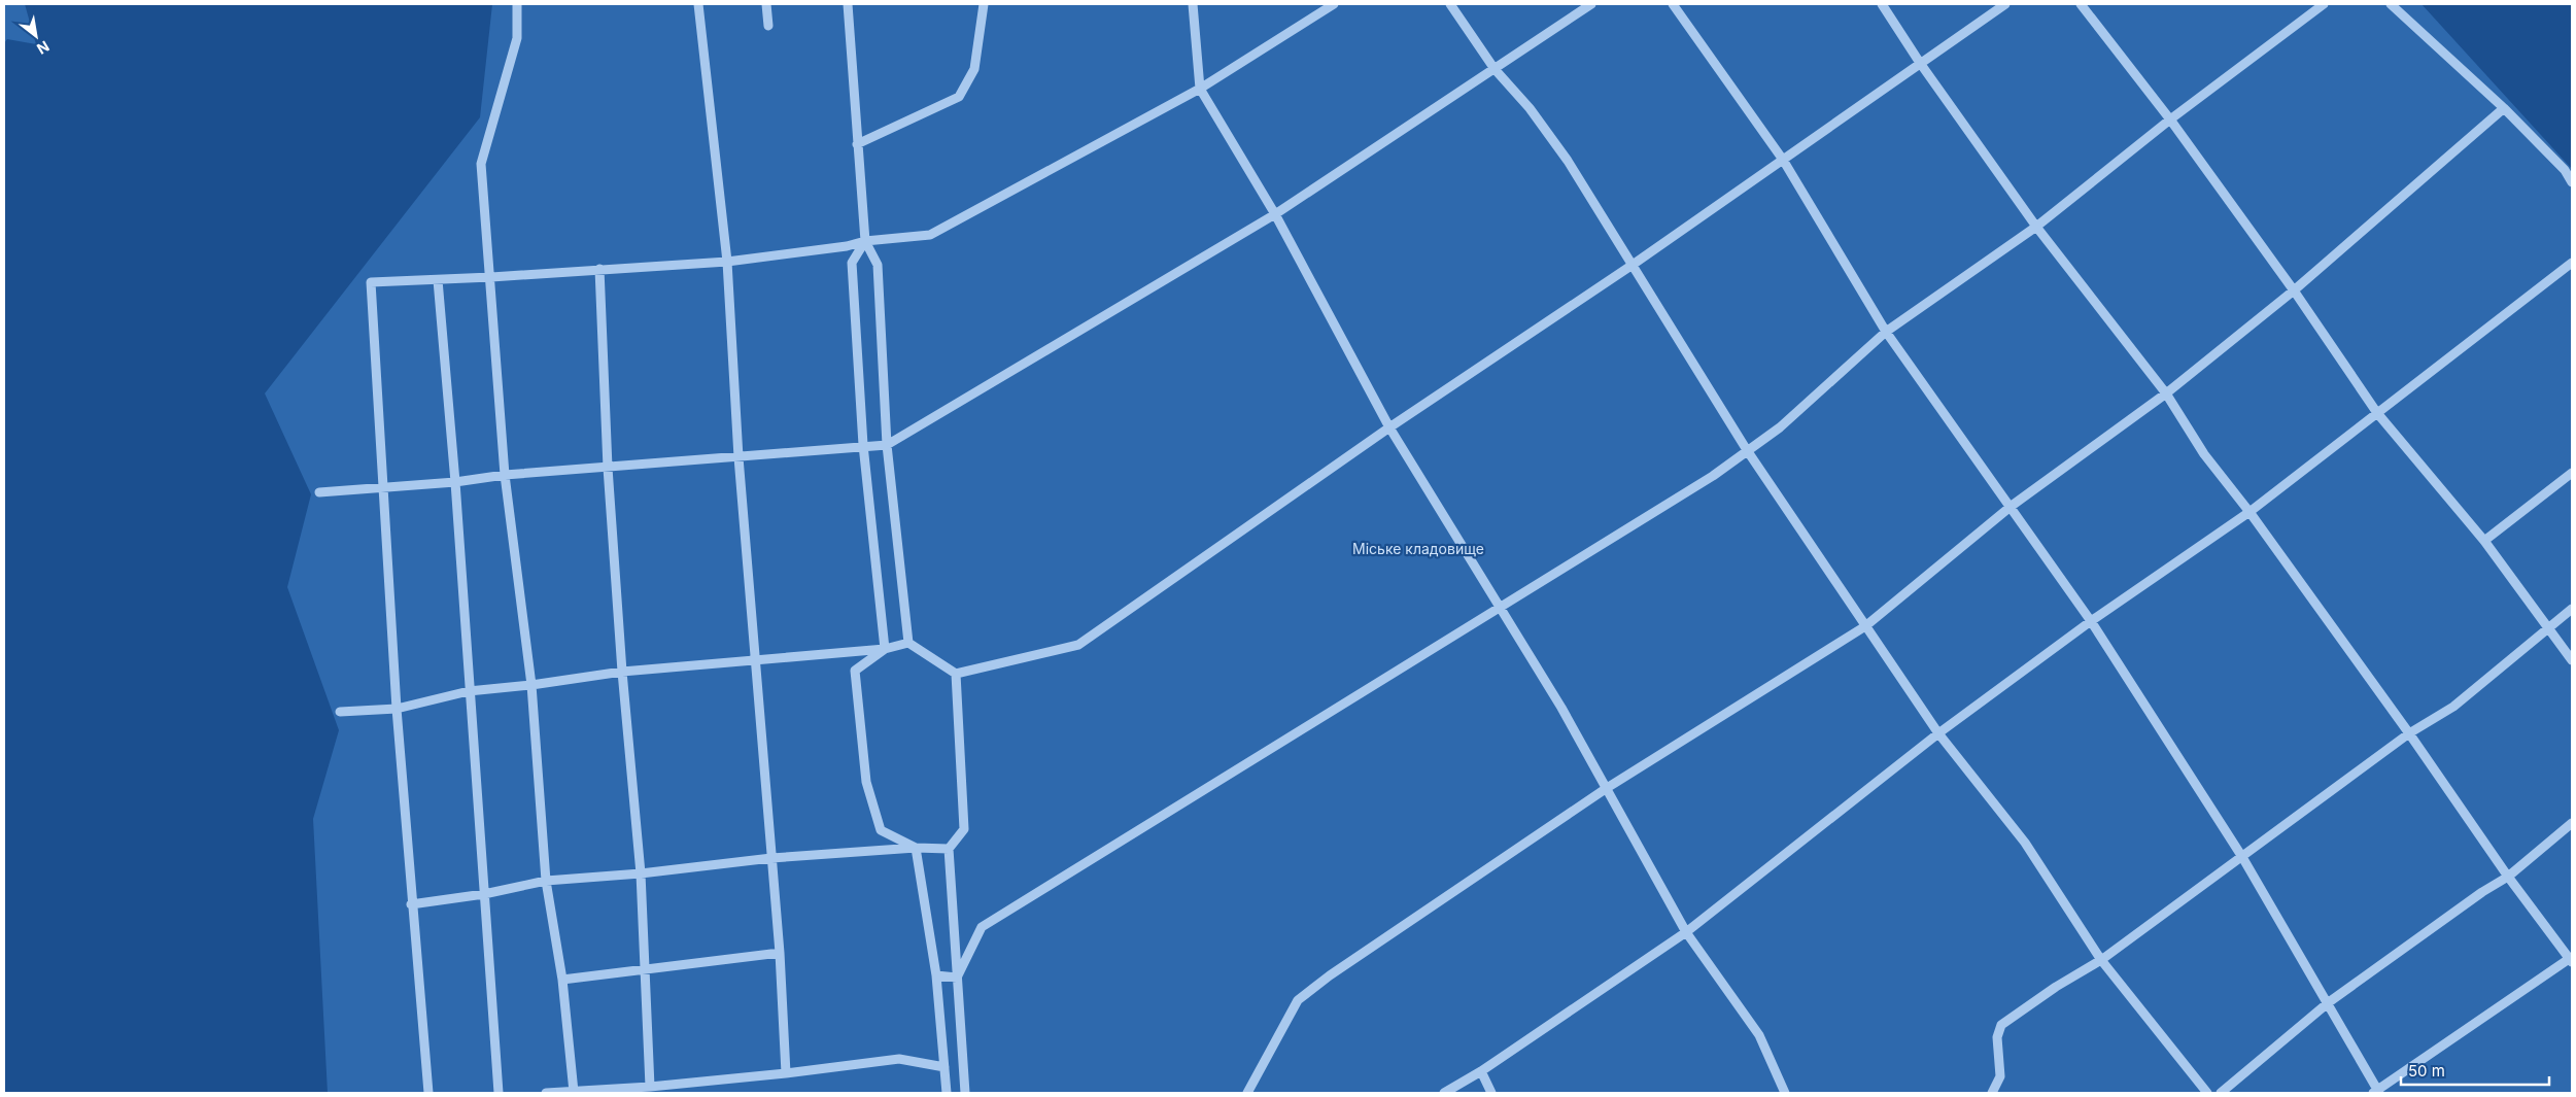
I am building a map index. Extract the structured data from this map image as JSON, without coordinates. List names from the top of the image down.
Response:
{
  "parks": ["Міське кладовище"],
  "scale_bar": "50 m",
  "north": "bottom right"
}
